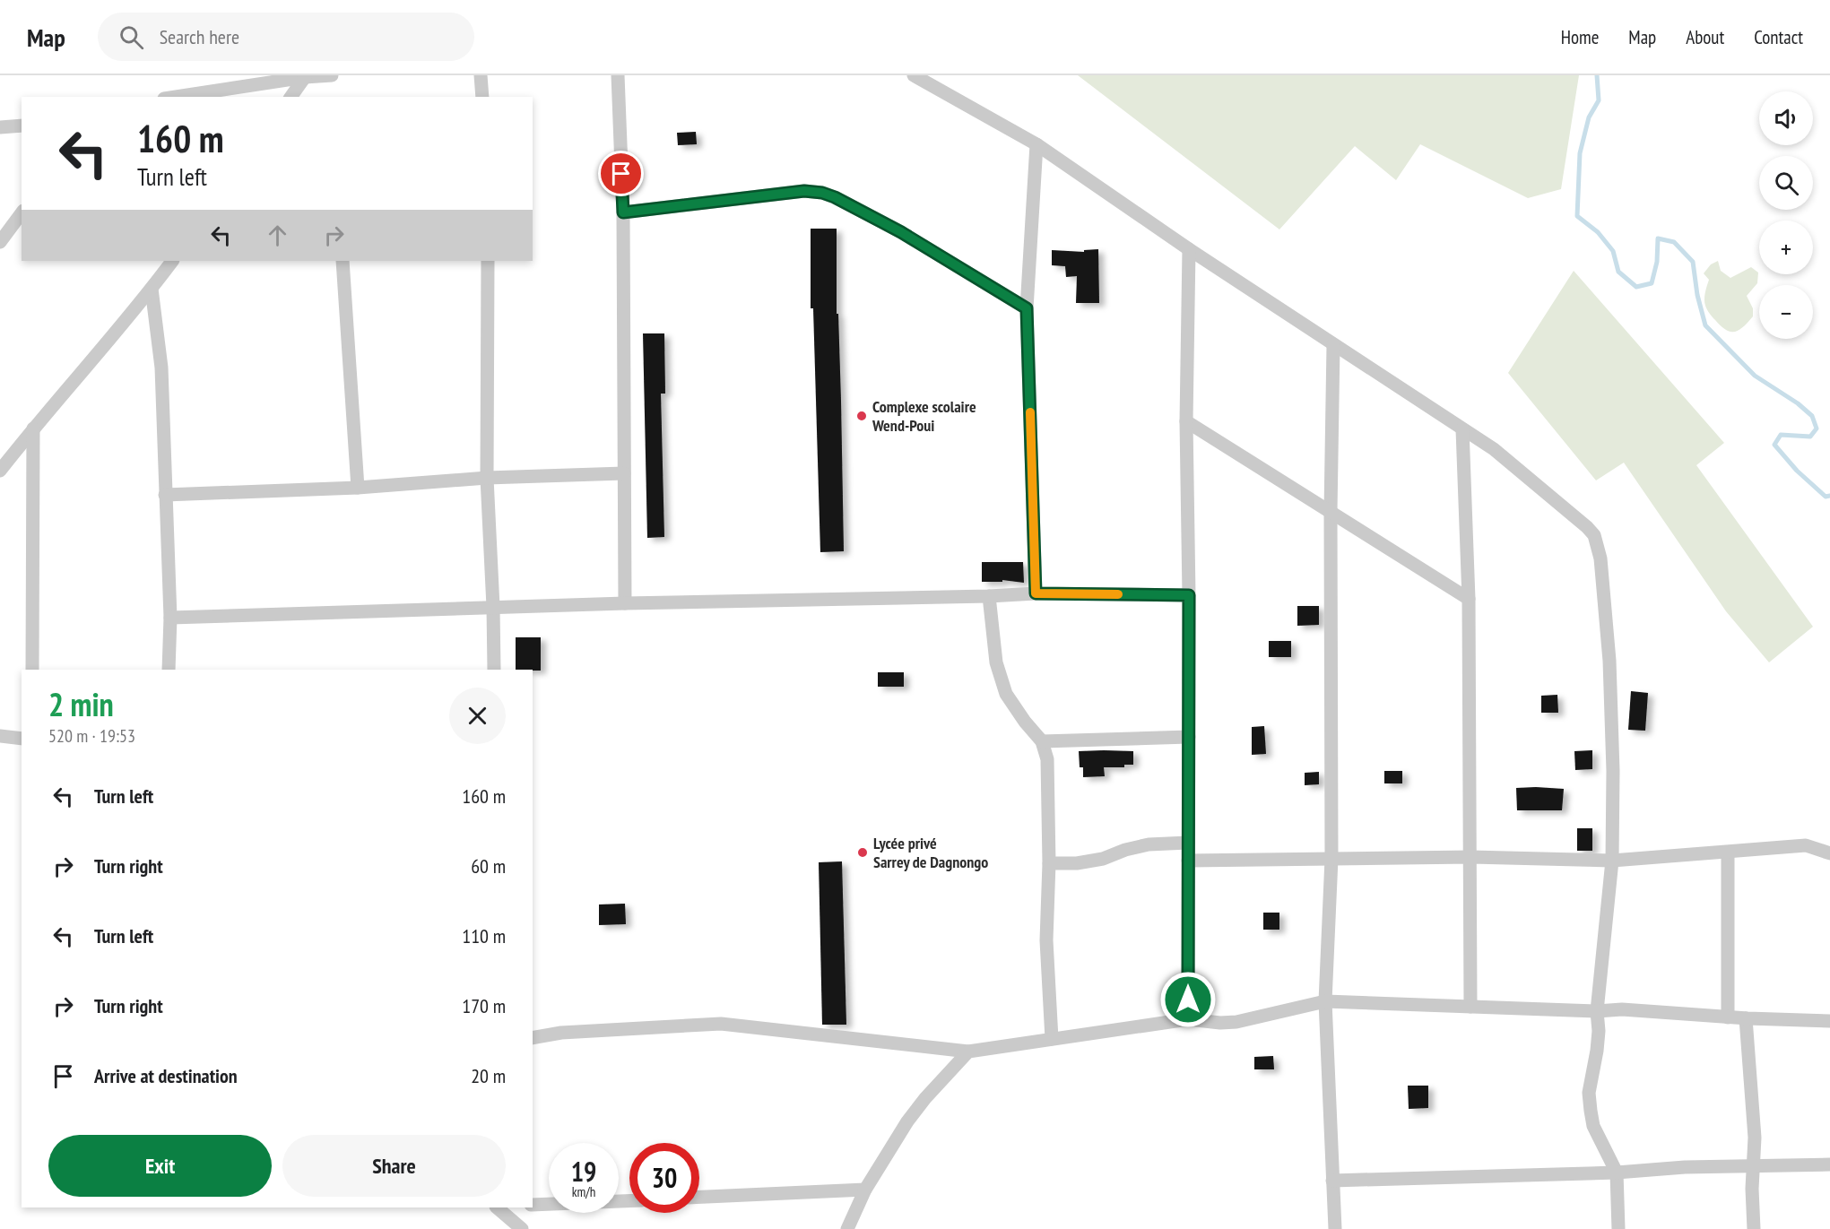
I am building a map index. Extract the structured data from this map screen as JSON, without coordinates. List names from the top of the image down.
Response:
{
  "places": ["Complexe scolaire Wend-Poui", "Lycée privé Sarrey de Dagnongo"],
  "page": {
    "header": "Map",
    "search": "Search here",
    "nav": [
      "Home",
      "Map",
      "About",
      "Contact"
    ],
    "map_buttons": ["+", "−"],
    "turn": ["160 m", "Turn left"],
    "heading": ["2 min", "520 m · 19:53"],
    "list": [
      {
        "name": "Turn left",
        "value": "160 m"
      },
      {
        "name": "Turn right",
        "value": "60 m"
      },
      {
        "name": "Turn left",
        "value": "110 m"
      },
      {
        "name": "Turn right",
        "value": "170 m"
      },
      {
        "name": "Arrive at destination",
        "value": "20 m"
      }
    ],
    "buttons": ["Exit", "Share"],
    "speed": "19 km/h",
    "limit": "30"
  }
}
